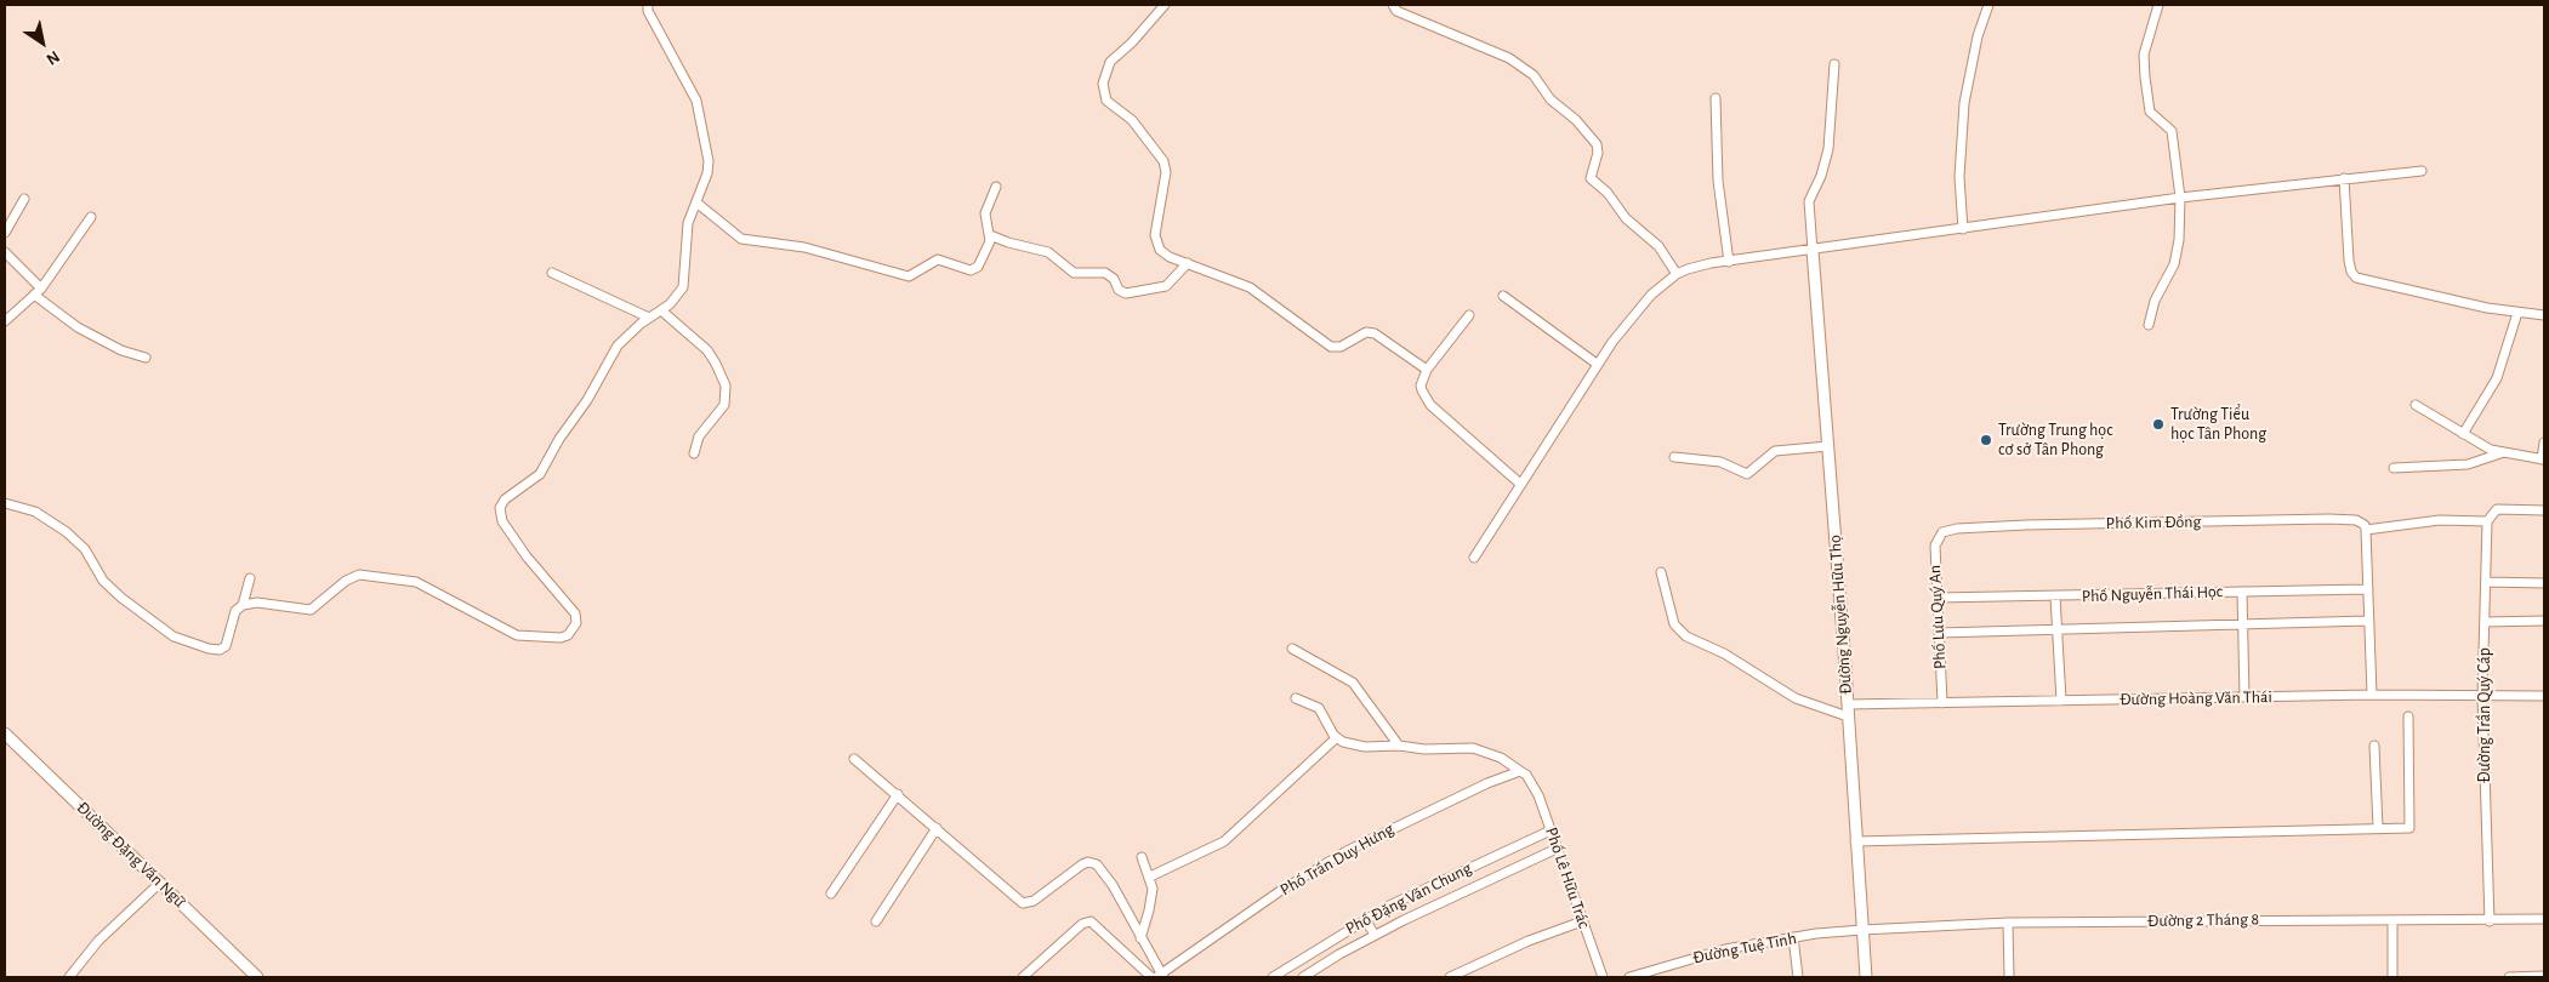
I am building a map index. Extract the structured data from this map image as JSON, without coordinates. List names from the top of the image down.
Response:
{
  "streets": {
    "street": [
      "Phố Kim Đồng",
      "Phố Nguyễn Thái Học",
      "Đường Nguyễn Hữu Thọ",
      "Phố Lưu Quý An",
      "Đường Hoàng Văn Thái",
      "Đường Trần Quý Cáp",
      "Đường Đặng Văn Ngữ",
      "Phố Trần Duy Hưng",
      "Phố Lê Hữu Trác",
      "Phố Đặng Văn Chung",
      "Đường 2 Tháng 8",
      "Đường Tuệ Tĩnh"
    ]
  },
  "crossings": [
    ["Phố Kim Đồng", "Phố Lưu Quý An"],
    ["Phố Kim Đồng", "Đường Trần Quý Cáp"],
    ["Phố Nguyễn Thái Học", "Phố Lưu Quý An"],
    ["Đường Nguyễn Hữu Thọ", "Đường Hoàng Văn Thái"],
    ["Đường Nguyễn Hữu Thọ", "Đường 2 Tháng 8"],
    ["Đường Nguyễn Hữu Thọ", "Đường Tuệ Tĩnh"],
    ["Phố Lưu Quý An", "Đường Hoàng Văn Thái"],
    ["Đường Hoàng Văn Thái", "Đường Trần Quý Cáp"],
    ["Đường Trần Quý Cáp", "Đường 2 Tháng 8"],
    ["Phố Trần Duy Hưng", "Phố Lê Hữu Trác"],
    ["Phố Lê Hữu Trác", "Phố Đặng Văn Chung"],
    ["Đường 2 Tháng 8", "Đường Tuệ Tĩnh"]
  ],
  "places": ["Trường Tiểu học Tân Phong", "Trường Trung học cơ sở Tân Phong"],
  "north": "bottom right"
}
